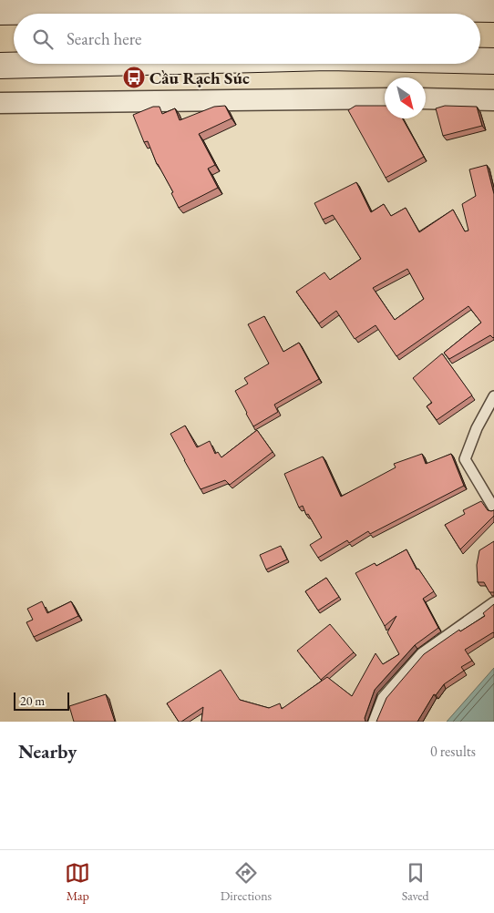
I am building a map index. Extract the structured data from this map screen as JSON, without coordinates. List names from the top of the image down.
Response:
{
  "places": {
    "bus stop": ["Cầu Rạch Súc"]
  },
  "scale_bar": "20 m",
  "north": "bottom right",
  "page": {
    "search": "Search here",
    "scale": "20 m",
    "heading": ["Nearby", "0 results"],
    "nav": ["Map", "Directions", "Saved"]
  }
}
